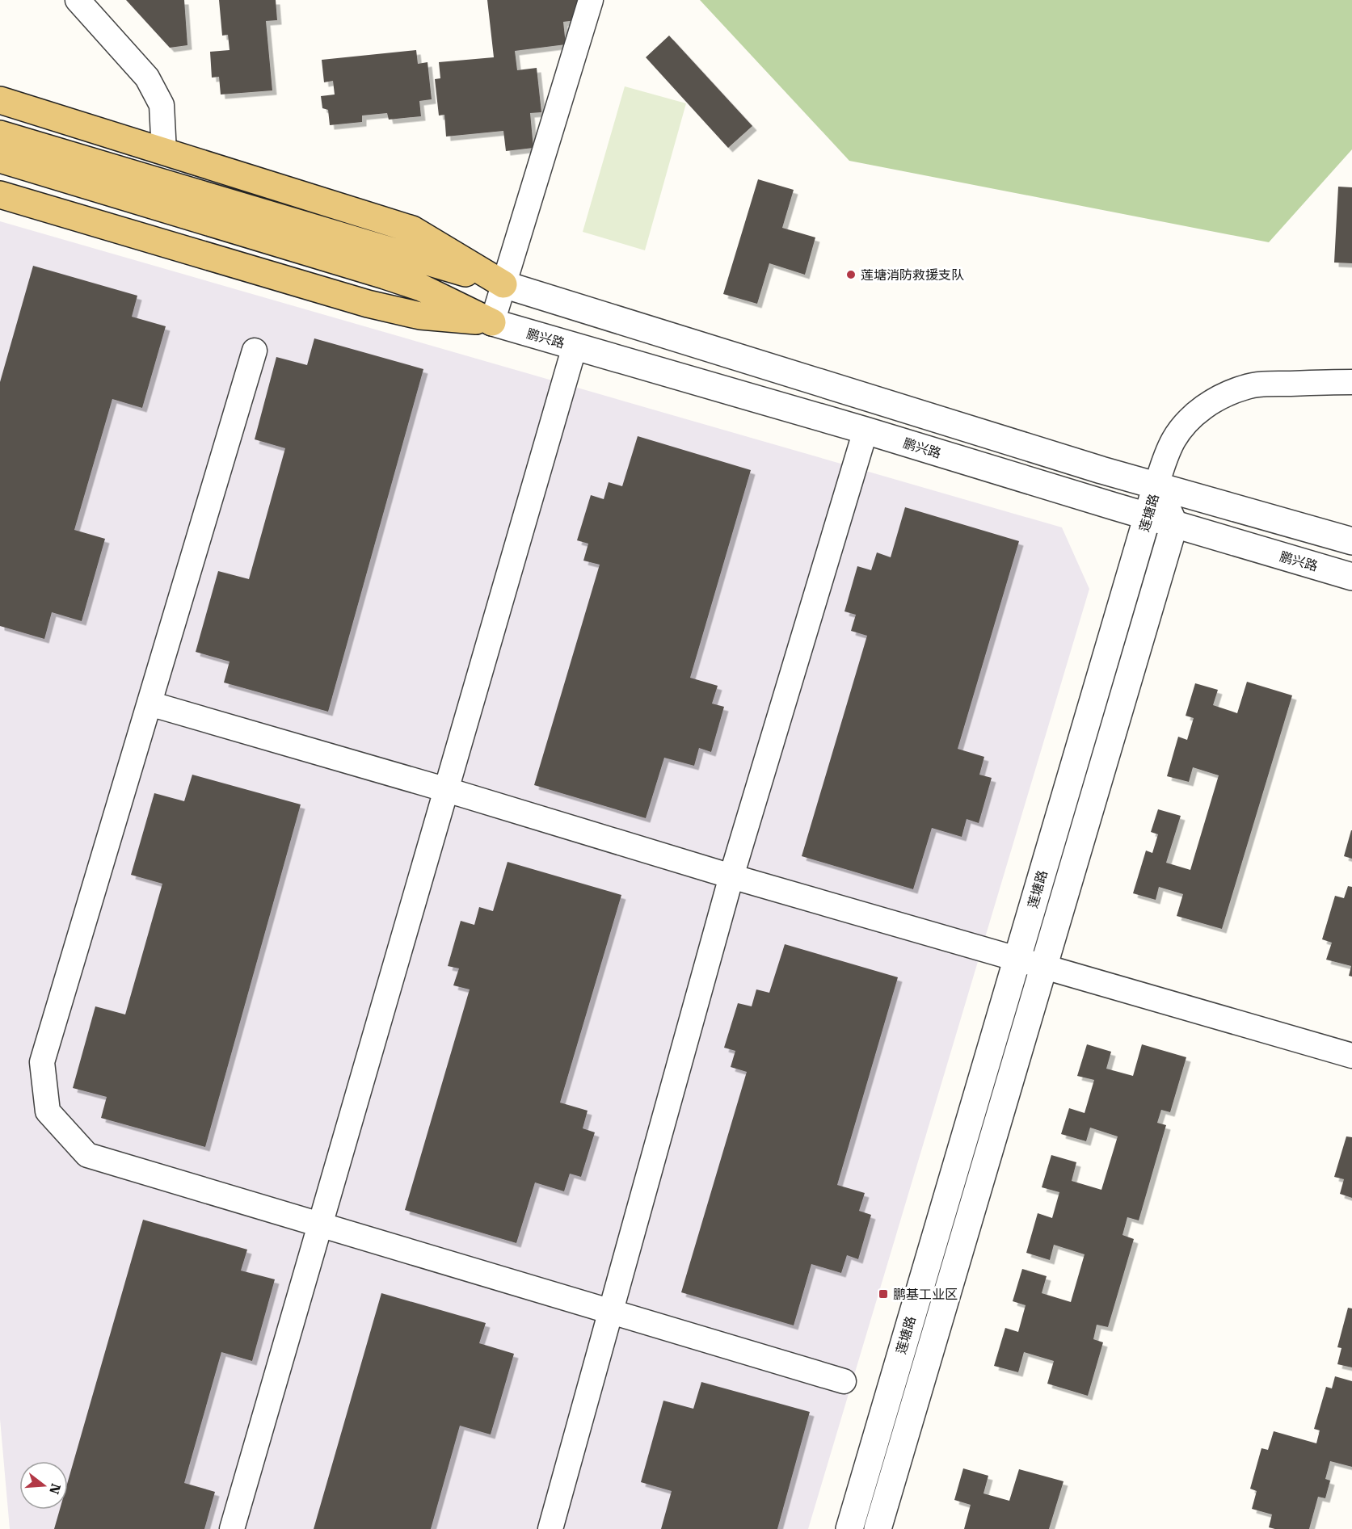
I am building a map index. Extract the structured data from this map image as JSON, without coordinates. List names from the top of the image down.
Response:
{
  "streets": {
    "street": ["鹏兴路", "莲塘路"]
  },
  "crossings": [
    ["鹏兴路", "莲塘路"]
  ],
  "places": {
    "other": ["莲塘消防救援支队"],
    "transit": ["鹏基工业区"]
  },
  "north": "right"
}
